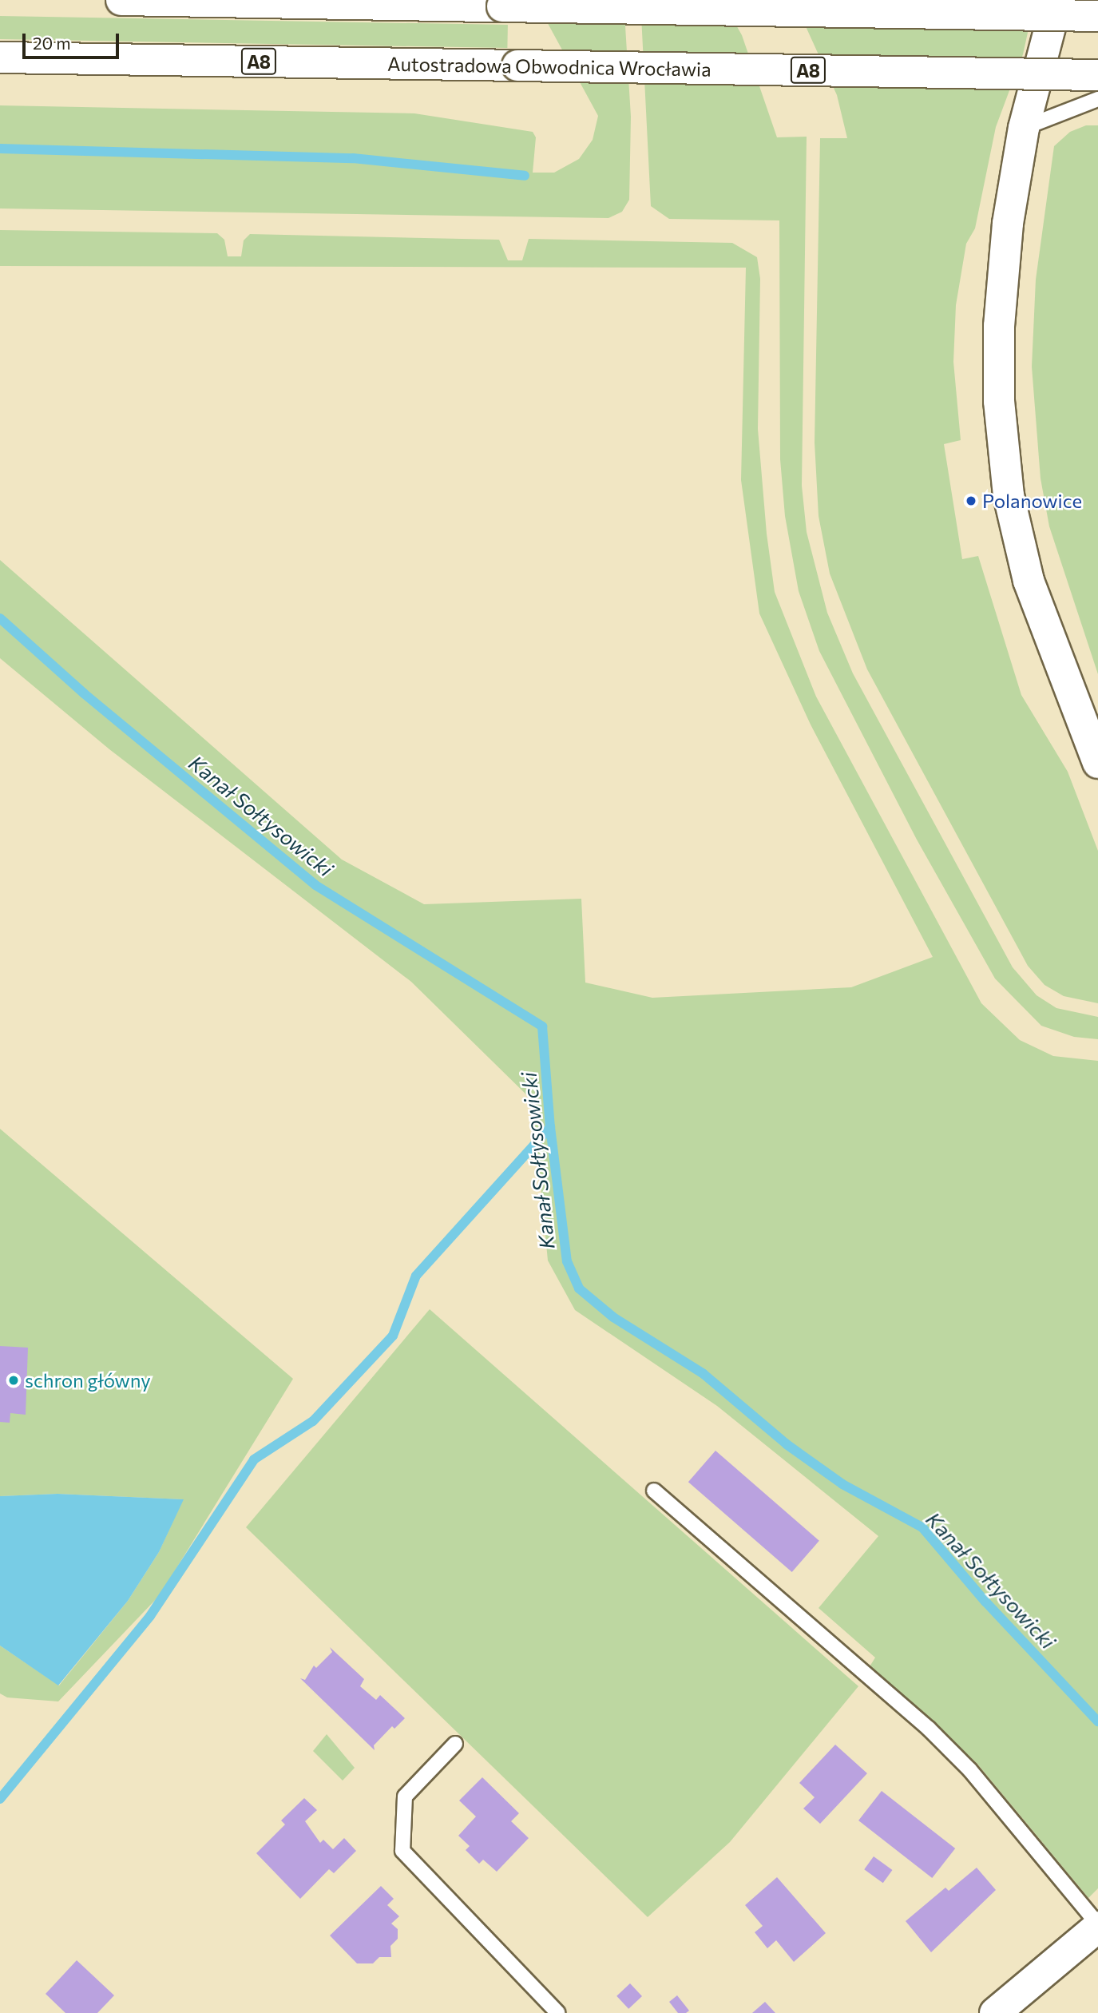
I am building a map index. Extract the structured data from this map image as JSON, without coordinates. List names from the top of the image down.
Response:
{
  "streets": {
    "main road": ["A8", "Autostradowa Obwodnica Wrocławia"]
  },
  "water": ["Kanał Sołtysowicki"],
  "places": ["Polanowice", "schron główny"],
  "scale_bar": "20 m"
}
